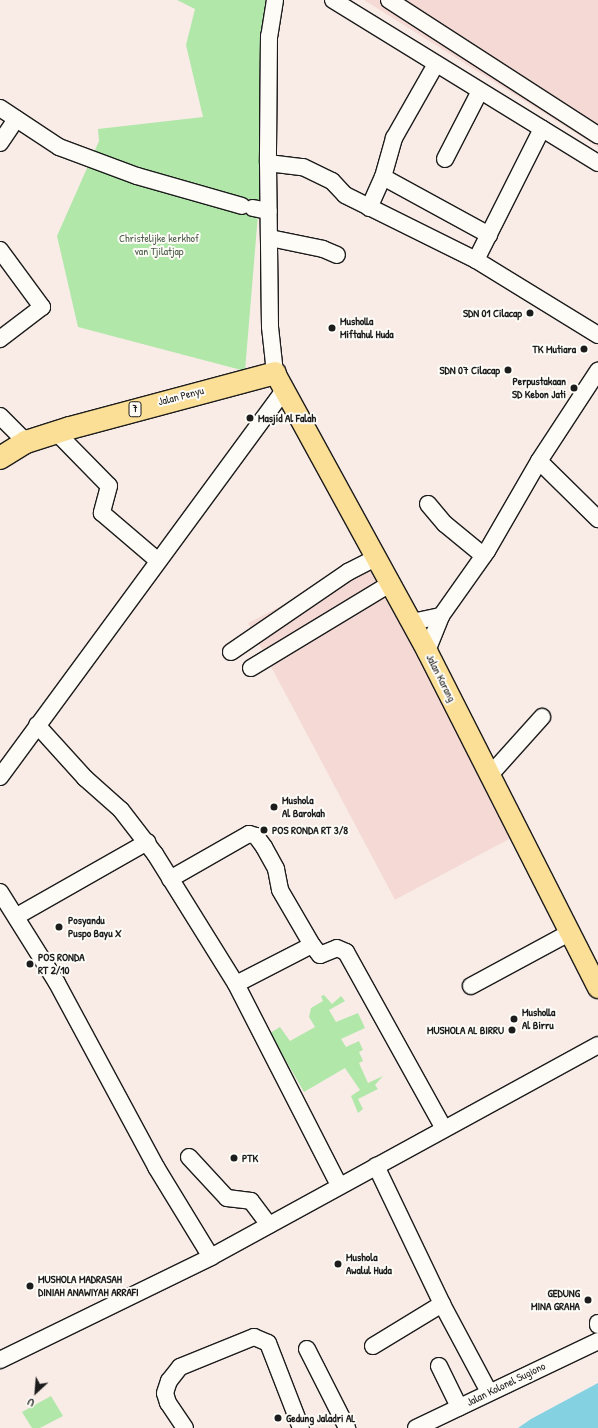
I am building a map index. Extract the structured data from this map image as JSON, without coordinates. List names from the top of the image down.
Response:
{
  "streets": {
    "highway": ["Jalan Penyu", "7"],
    "main road": ["Jalan Karang"],
    "street": ["Jalan Kolonel Sugiono"]
  },
  "crossings": [
    ["Jalan Penyu", "Jalan Karang"]
  ],
  "parks": ["Christelijke kerkhof van Tjilatjap"],
  "places": [
    "SDN 01 Cilacap",
    "Musholla Miftahul Huda",
    "TK Mutiara",
    "SDN 07 Cilacap",
    "Perpustakaan SD Kebon Jati",
    "Masjid Al Falah",
    "Mushola Al Barokah",
    "POS RONDA RT 3/8",
    "Posyandu Puspo Bayu X",
    "POS RONDA RT 2/10",
    "Musholla Al Birru",
    "MUSHOLA AL BIRRU",
    "PTK",
    "Mushola Awalul Huda",
    "MUSHOLA MADRASAH DINIAH ANAWIYAH ARRAFI",
    "GEDUNG MINA GRAHA",
    "Gedung Jaladri AL"
  ],
  "north": "bottom left"
}
